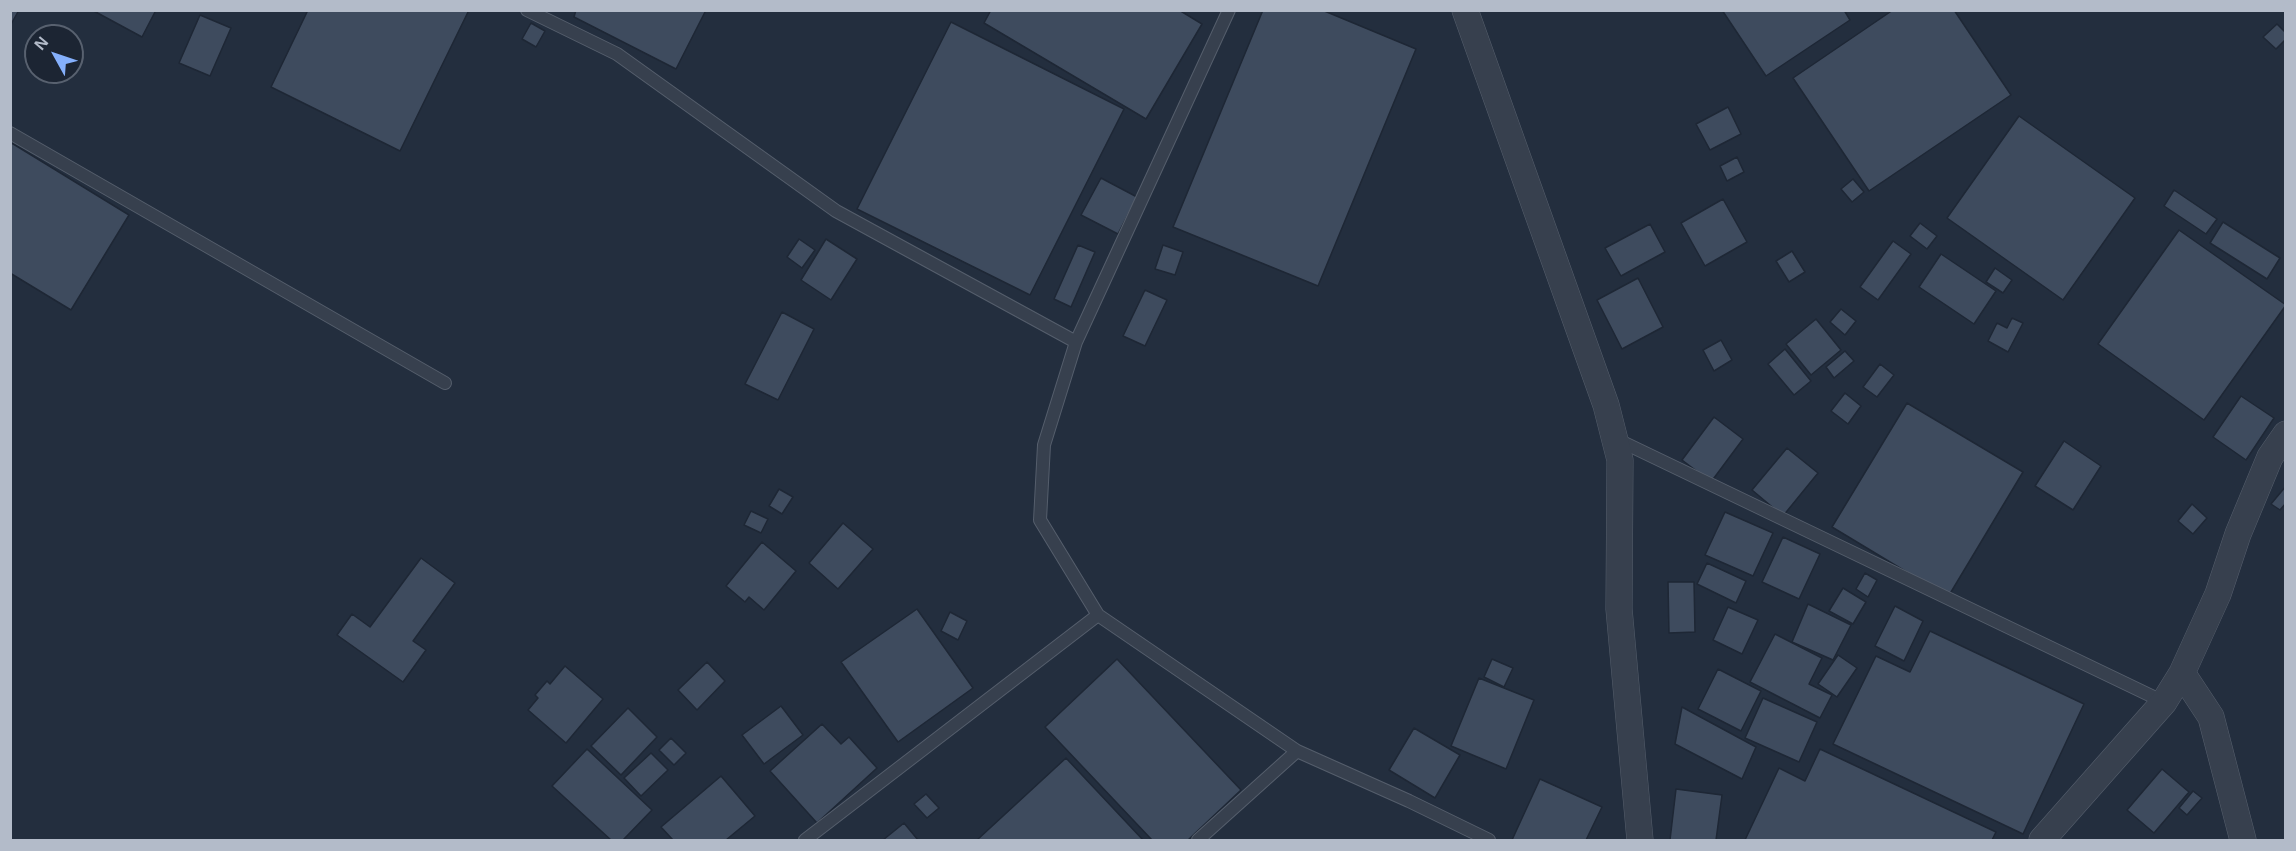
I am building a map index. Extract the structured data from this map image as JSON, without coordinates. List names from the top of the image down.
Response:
{
  "north": "top left"
}
